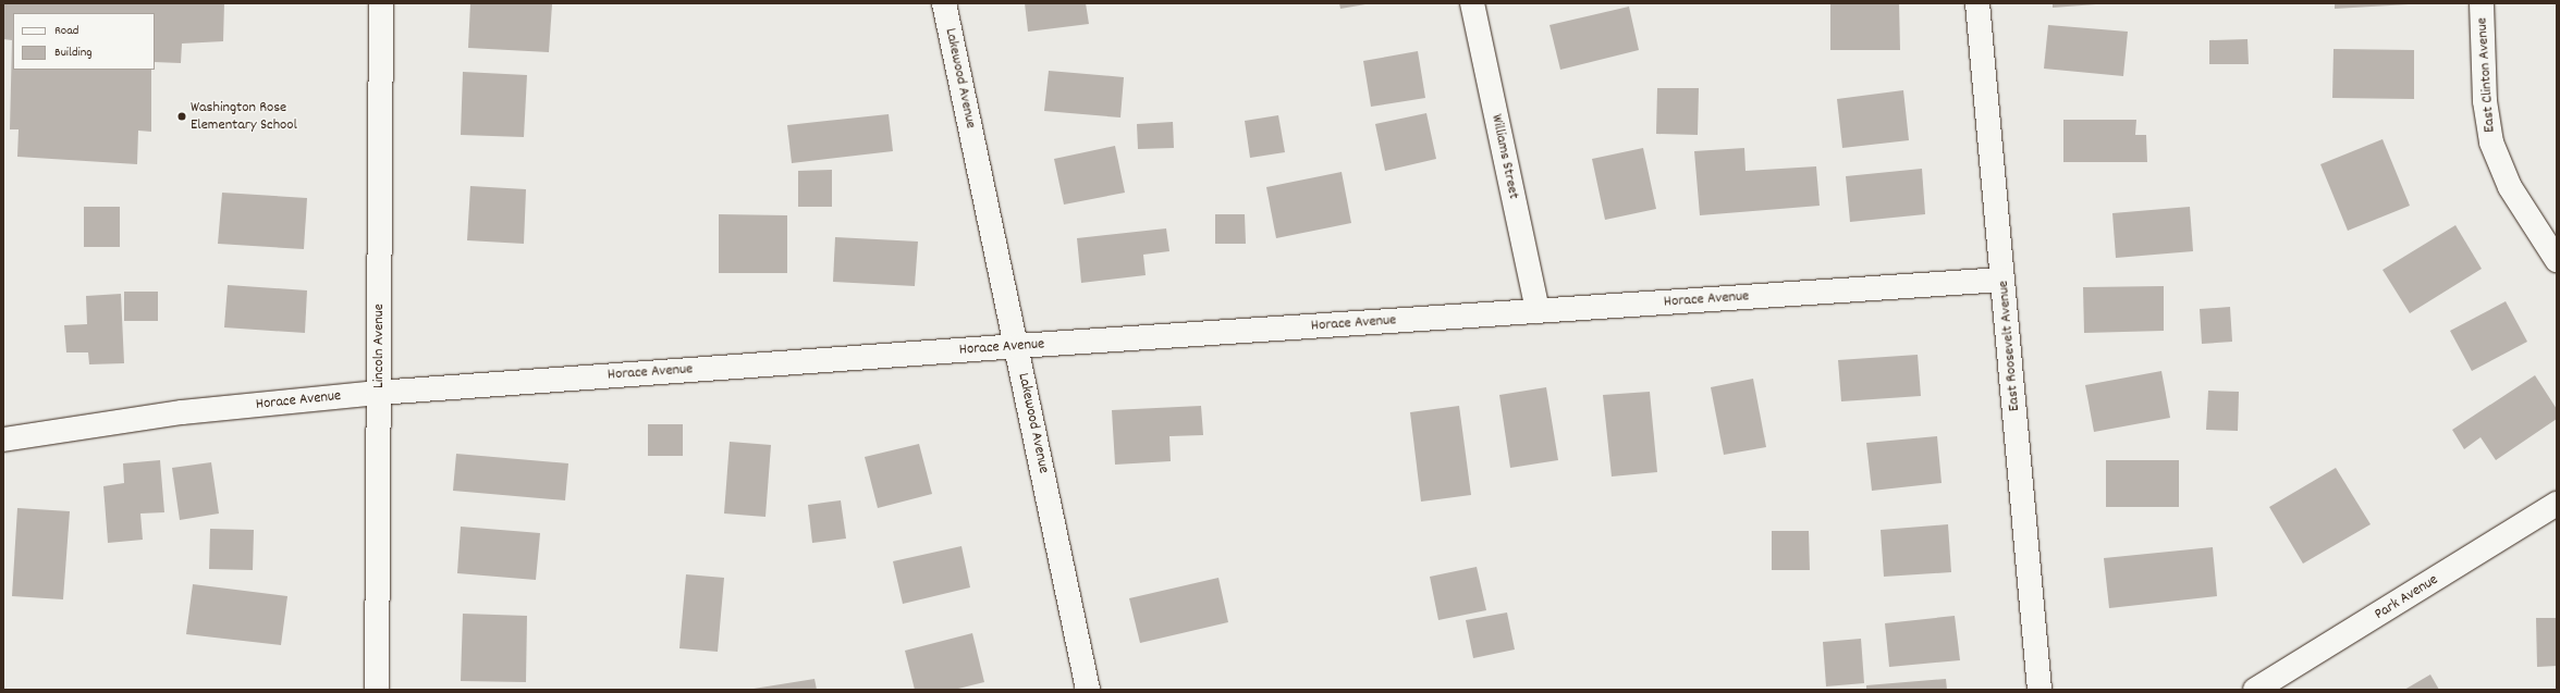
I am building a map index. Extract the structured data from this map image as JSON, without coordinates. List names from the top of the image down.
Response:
{
  "streets": {
    "street": [
      "East Clinton Avenue",
      "Lakewood Avenue",
      "Williams Street",
      "Horace Avenue",
      "Lincoln Avenue",
      "East Roosevelt Avenue",
      "Park Avenue"
    ]
  },
  "crossings": [
    ["Lakewood Avenue", "Horace Avenue"],
    ["Williams Street", "Horace Avenue"],
    ["Horace Avenue", "Lincoln Avenue"],
    ["Horace Avenue", "East Roosevelt Avenue"]
  ],
  "places": ["Washington Rose Elementary School"],
  "legend": ["Road", "Building"]
}
